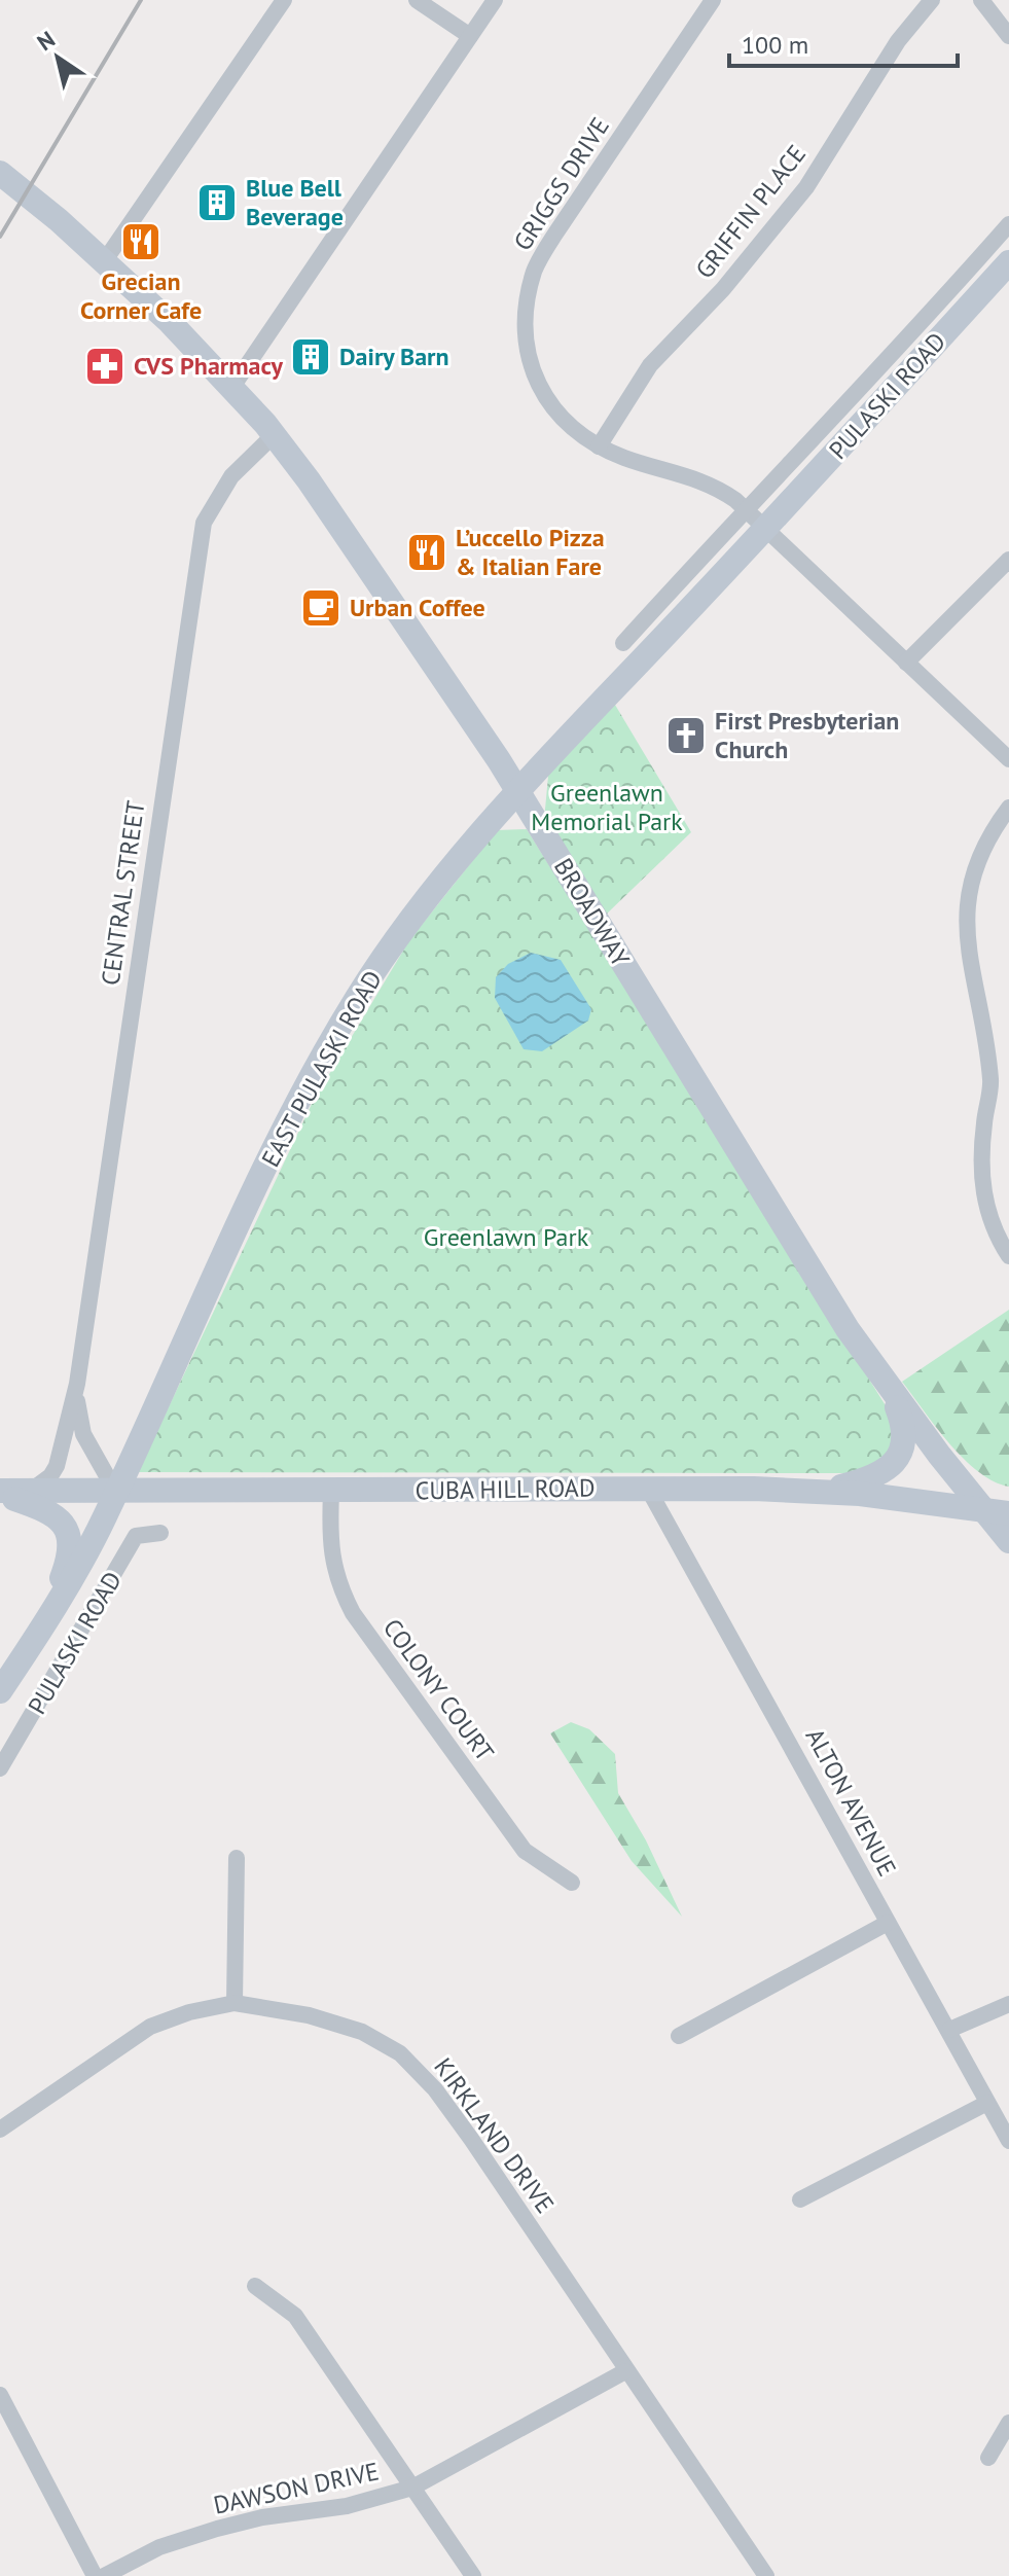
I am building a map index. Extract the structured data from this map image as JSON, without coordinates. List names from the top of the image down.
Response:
{
  "streets": {
    "main road": [
      "PULASKI ROAD",
      "BROADWAY",
      "EAST PULASKI ROAD",
      "CUBA HILL ROAD"
    ],
    "street": [
      "GRIGGS DRIVE",
      "GRIFFIN PLACE",
      "CENTRAL STREET",
      "COLONY COURT",
      "ALTON AVENUE",
      "KIRKLAND DRIVE",
      "DAWSON DRIVE"
    ]
  },
  "crossings": [
    ["GRIGGS DRIVE", "GRIFFIN PLACE"],
    ["GRIGGS DRIVE", "PULASKI ROAD"],
    ["GRIGGS DRIVE", "EAST PULASKI ROAD"],
    ["PULASKI ROAD", "EAST PULASKI ROAD"],
    ["CENTRAL STREET", "BROADWAY"],
    ["CENTRAL STREET", "EAST PULASKI ROAD"],
    ["CENTRAL STREET", "CUBA HILL ROAD"],
    ["BROADWAY", "EAST PULASKI ROAD"],
    ["BROADWAY", "CUBA HILL ROAD"],
    ["EAST PULASKI ROAD", "CUBA HILL ROAD"],
    ["CUBA HILL ROAD", "COLONY COURT"],
    ["CUBA HILL ROAD", "ALTON AVENUE"],
    ["KIRKLAND DRIVE", "DAWSON DRIVE"]
  ],
  "parks": ["Greenlawn Memorial Park", "Greenlawn Park"],
  "places": {
    "building": ["Blue Bell Beverage", "Dairy Barn"],
    "restaurant": ["Grecian Corner Cafe", "L’uccello Pizza & Italian Fare"],
    "pharmacy": ["CVS Pharmacy"],
    "cafe": ["Urban Coffee"],
    "church": ["First Presbyterian Church"]
  },
  "scale_bar": "100 m",
  "north": "top left"
}
